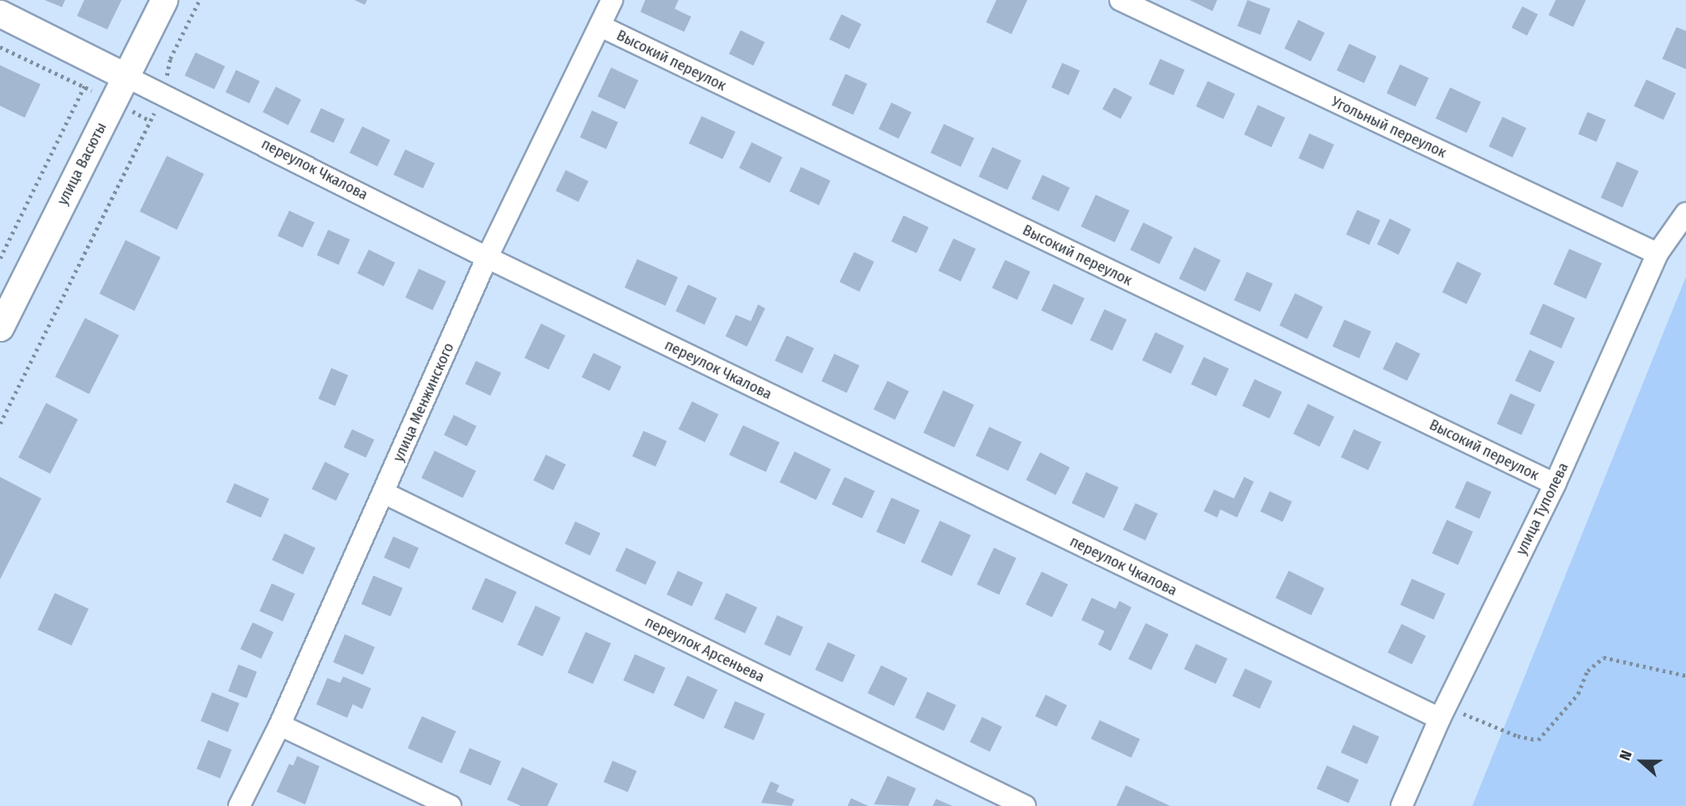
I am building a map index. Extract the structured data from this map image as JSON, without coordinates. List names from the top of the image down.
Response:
{
  "streets": {
    "street": [
      "Высокий переулок",
      "Угольный переулок",
      "улица Васюты",
      "переулок Чкалова",
      "улица Менжинского",
      "улица Туполева",
      "переулок Арсеньева"
    ]
  },
  "crossings": [
    ["Высокий переулок", "улица Менжинского"],
    ["Высокий переулок", "улица Туполева"],
    ["Угольный переулок", "улица Туполева"],
    ["улица Васюты", "переулок Чкалова"],
    ["переулок Чкалова", "улица Менжинского"],
    ["переулок Чкалова", "улица Туполева"],
    ["улица Менжинского", "переулок Арсеньева"]
  ],
  "north": "left"
}
